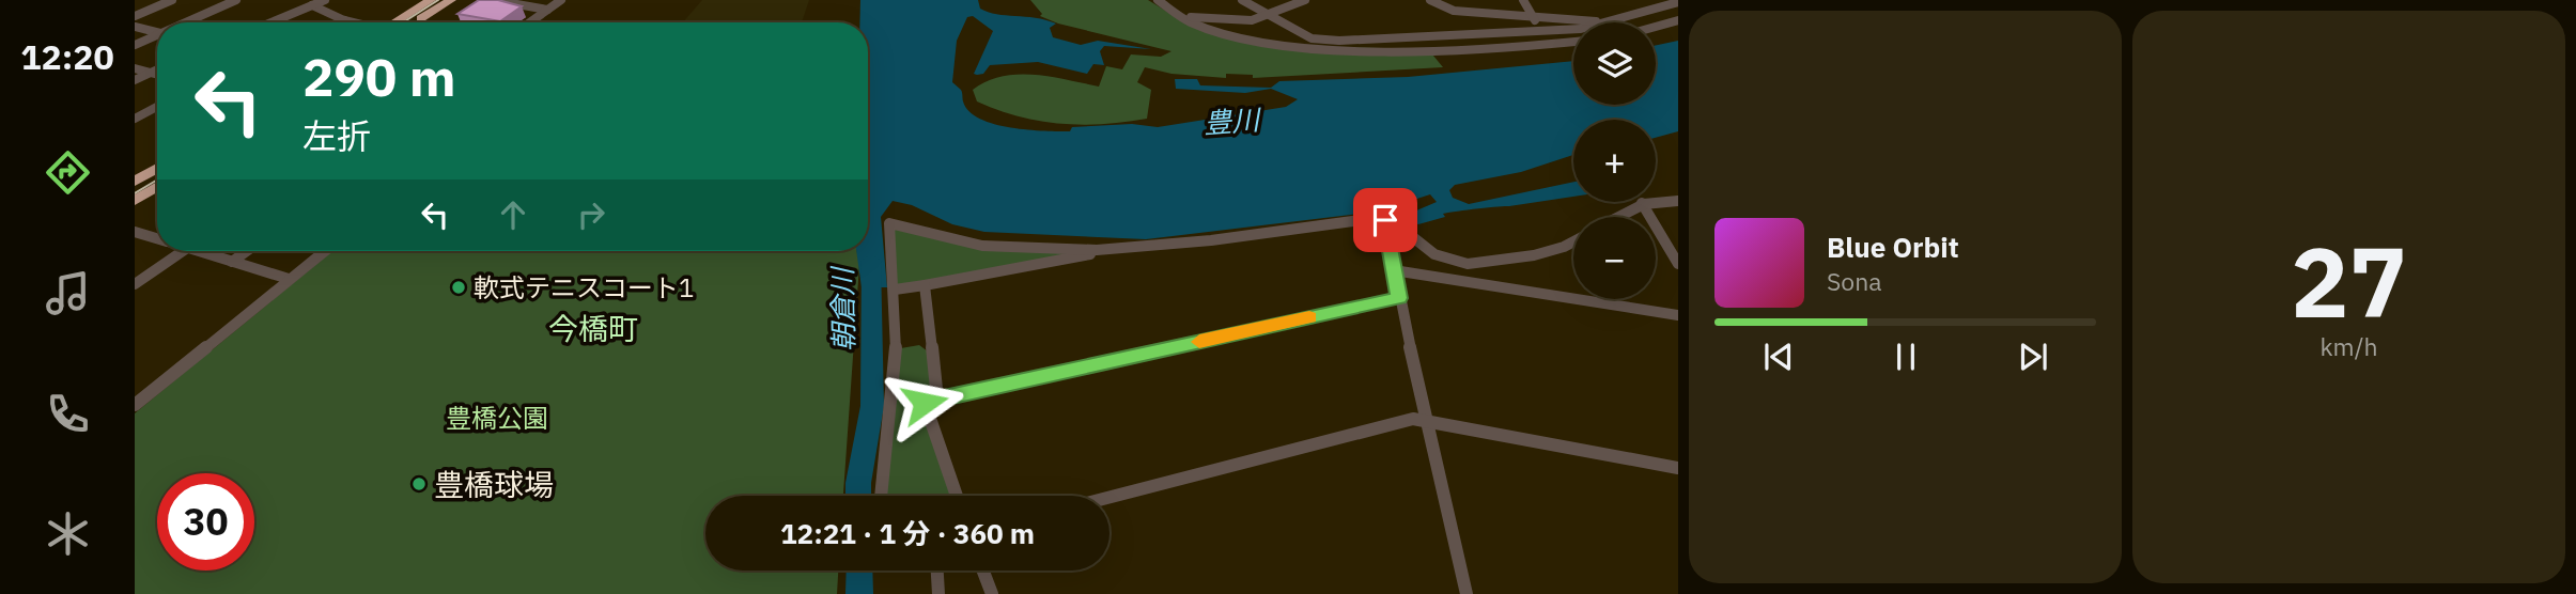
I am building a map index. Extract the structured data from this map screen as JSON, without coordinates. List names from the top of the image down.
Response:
{
  "districts": ["今橋町"],
  "water": ["豊川", "朝倉川"],
  "parks": ["豊橋公園"],
  "places": ["軟式テニスコート1", "豊橋球場"],
  "page": {
    "tabs": "12:20",
    "tile": ["27", "km/h"],
    "map_buttons": ["+", "−"],
    "turn": ["290 m", "左折"],
    "song": ["Blue Orbit", "Sona"],
    "limit": "30",
    "trip": "12:21 · 1 分 · 360 m"
  }
}
